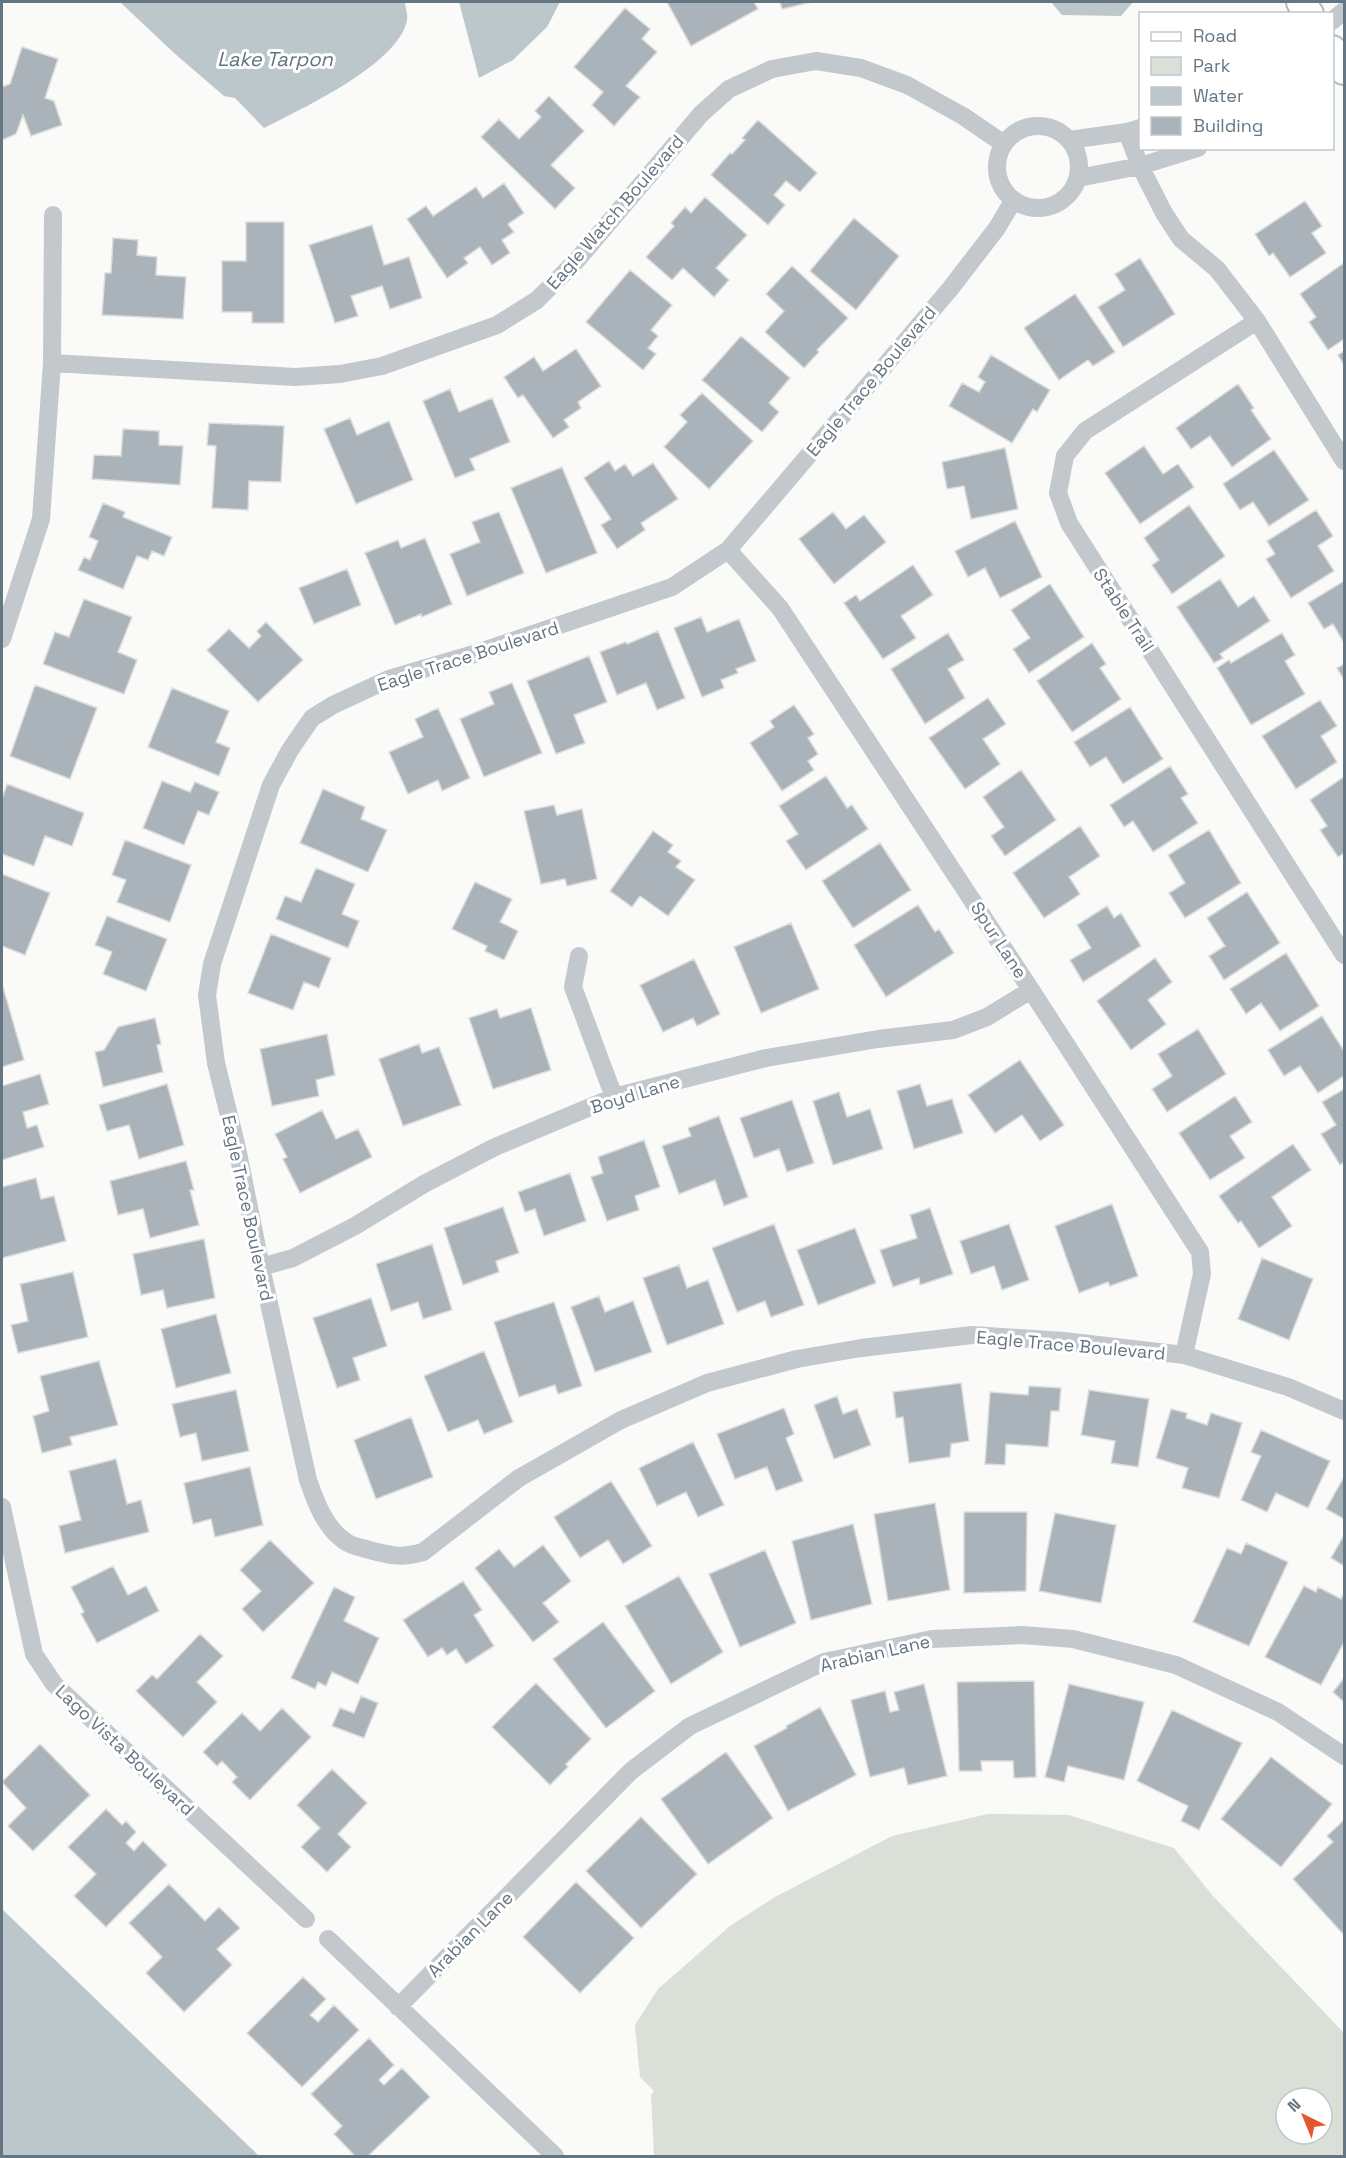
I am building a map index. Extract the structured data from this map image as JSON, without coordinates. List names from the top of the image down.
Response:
{
  "streets": {
    "street": [
      "Eagle Watch Boulevard",
      "Eagle Trace Boulevard",
      "Stable Trail",
      "Spur Lane",
      "Boyd Lane",
      "Arabian Lane",
      "Lago Vista Boulevard"
    ]
  },
  "crossings": [
    ["Eagle Watch Boulevard", "Eagle Trace Boulevard"],
    ["Eagle Trace Boulevard", "Spur Lane"],
    ["Eagle Trace Boulevard", "Boyd Lane"],
    ["Spur Lane", "Boyd Lane"]
  ],
  "water": ["Lake Tarpon"],
  "legend": [
    "Road",
    "Park",
    "Water",
    "Building"
  ],
  "north": "top left"
}
